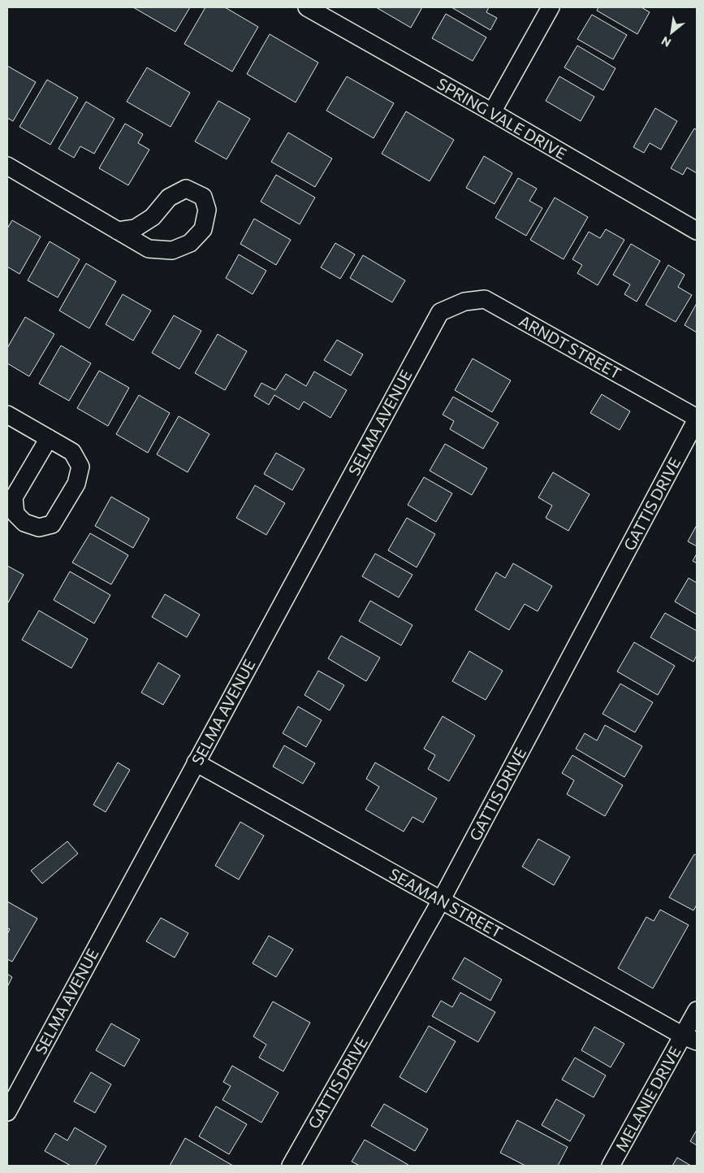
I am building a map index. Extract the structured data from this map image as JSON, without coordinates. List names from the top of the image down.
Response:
{
  "streets": {
    "street": [
      "SPRING VALE DRIVE",
      "ARNDT STREET",
      "SELMA AVENUE",
      "GATTIS DRIVE",
      "SEAMAN STREET",
      "MELANIE DRIVE"
    ]
  },
  "crossings": [
    ["ARNDT STREET", "SELMA AVENUE"],
    ["ARNDT STREET", "GATTIS DRIVE"],
    ["SELMA AVENUE", "SEAMAN STREET"],
    ["GATTIS DRIVE", "SEAMAN STREET"],
    ["SEAMAN STREET", "MELANIE DRIVE"]
  ],
  "north": "bottom left"
}
